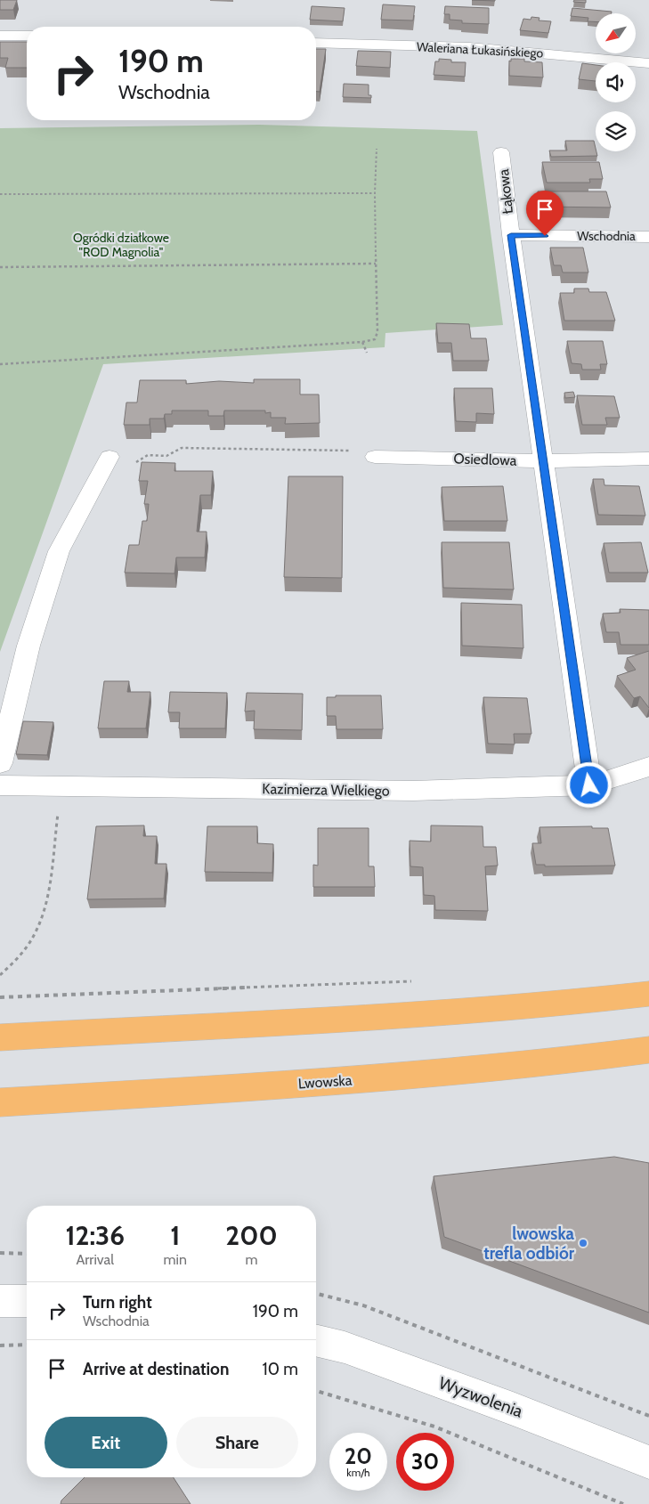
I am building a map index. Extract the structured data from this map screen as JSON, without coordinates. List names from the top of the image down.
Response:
{
  "streets": {
    "main road": ["Lwowska"],
    "street": [
      "Waleriana Łukasińskiego",
      "Łąkowa",
      "Wschodnia",
      "Osiedlowa",
      "Kazimierza Wielkiego",
      "Wyzwolenia"
    ]
  },
  "crossings": [
    ["Łąkowa", "Wschodnia"],
    ["Łąkowa", "Osiedlowa"],
    ["Łąkowa", "Kazimierza Wielkiego"]
  ],
  "parks": ["Ogródki działkowe \"ROD Magnolia\""],
  "places": ["lwowska trefla odbiór"],
  "north": "bottom left",
  "page": {
    "turn": ["190 m", "Wschodnia"],
    "eta": [
      "12:36",
      "Arrival",
      "1",
      "min",
      "200",
      "m"
    ],
    "list": [
      {
        "name": "Turn right",
        "note": "Wschodnia",
        "value": "190 m"
      },
      {
        "name": "Arrive at destination",
        "value": "10 m"
      }
    ],
    "buttons": ["Exit", "Share"],
    "speed": "20 km/h",
    "limit": "30"
  }
}
